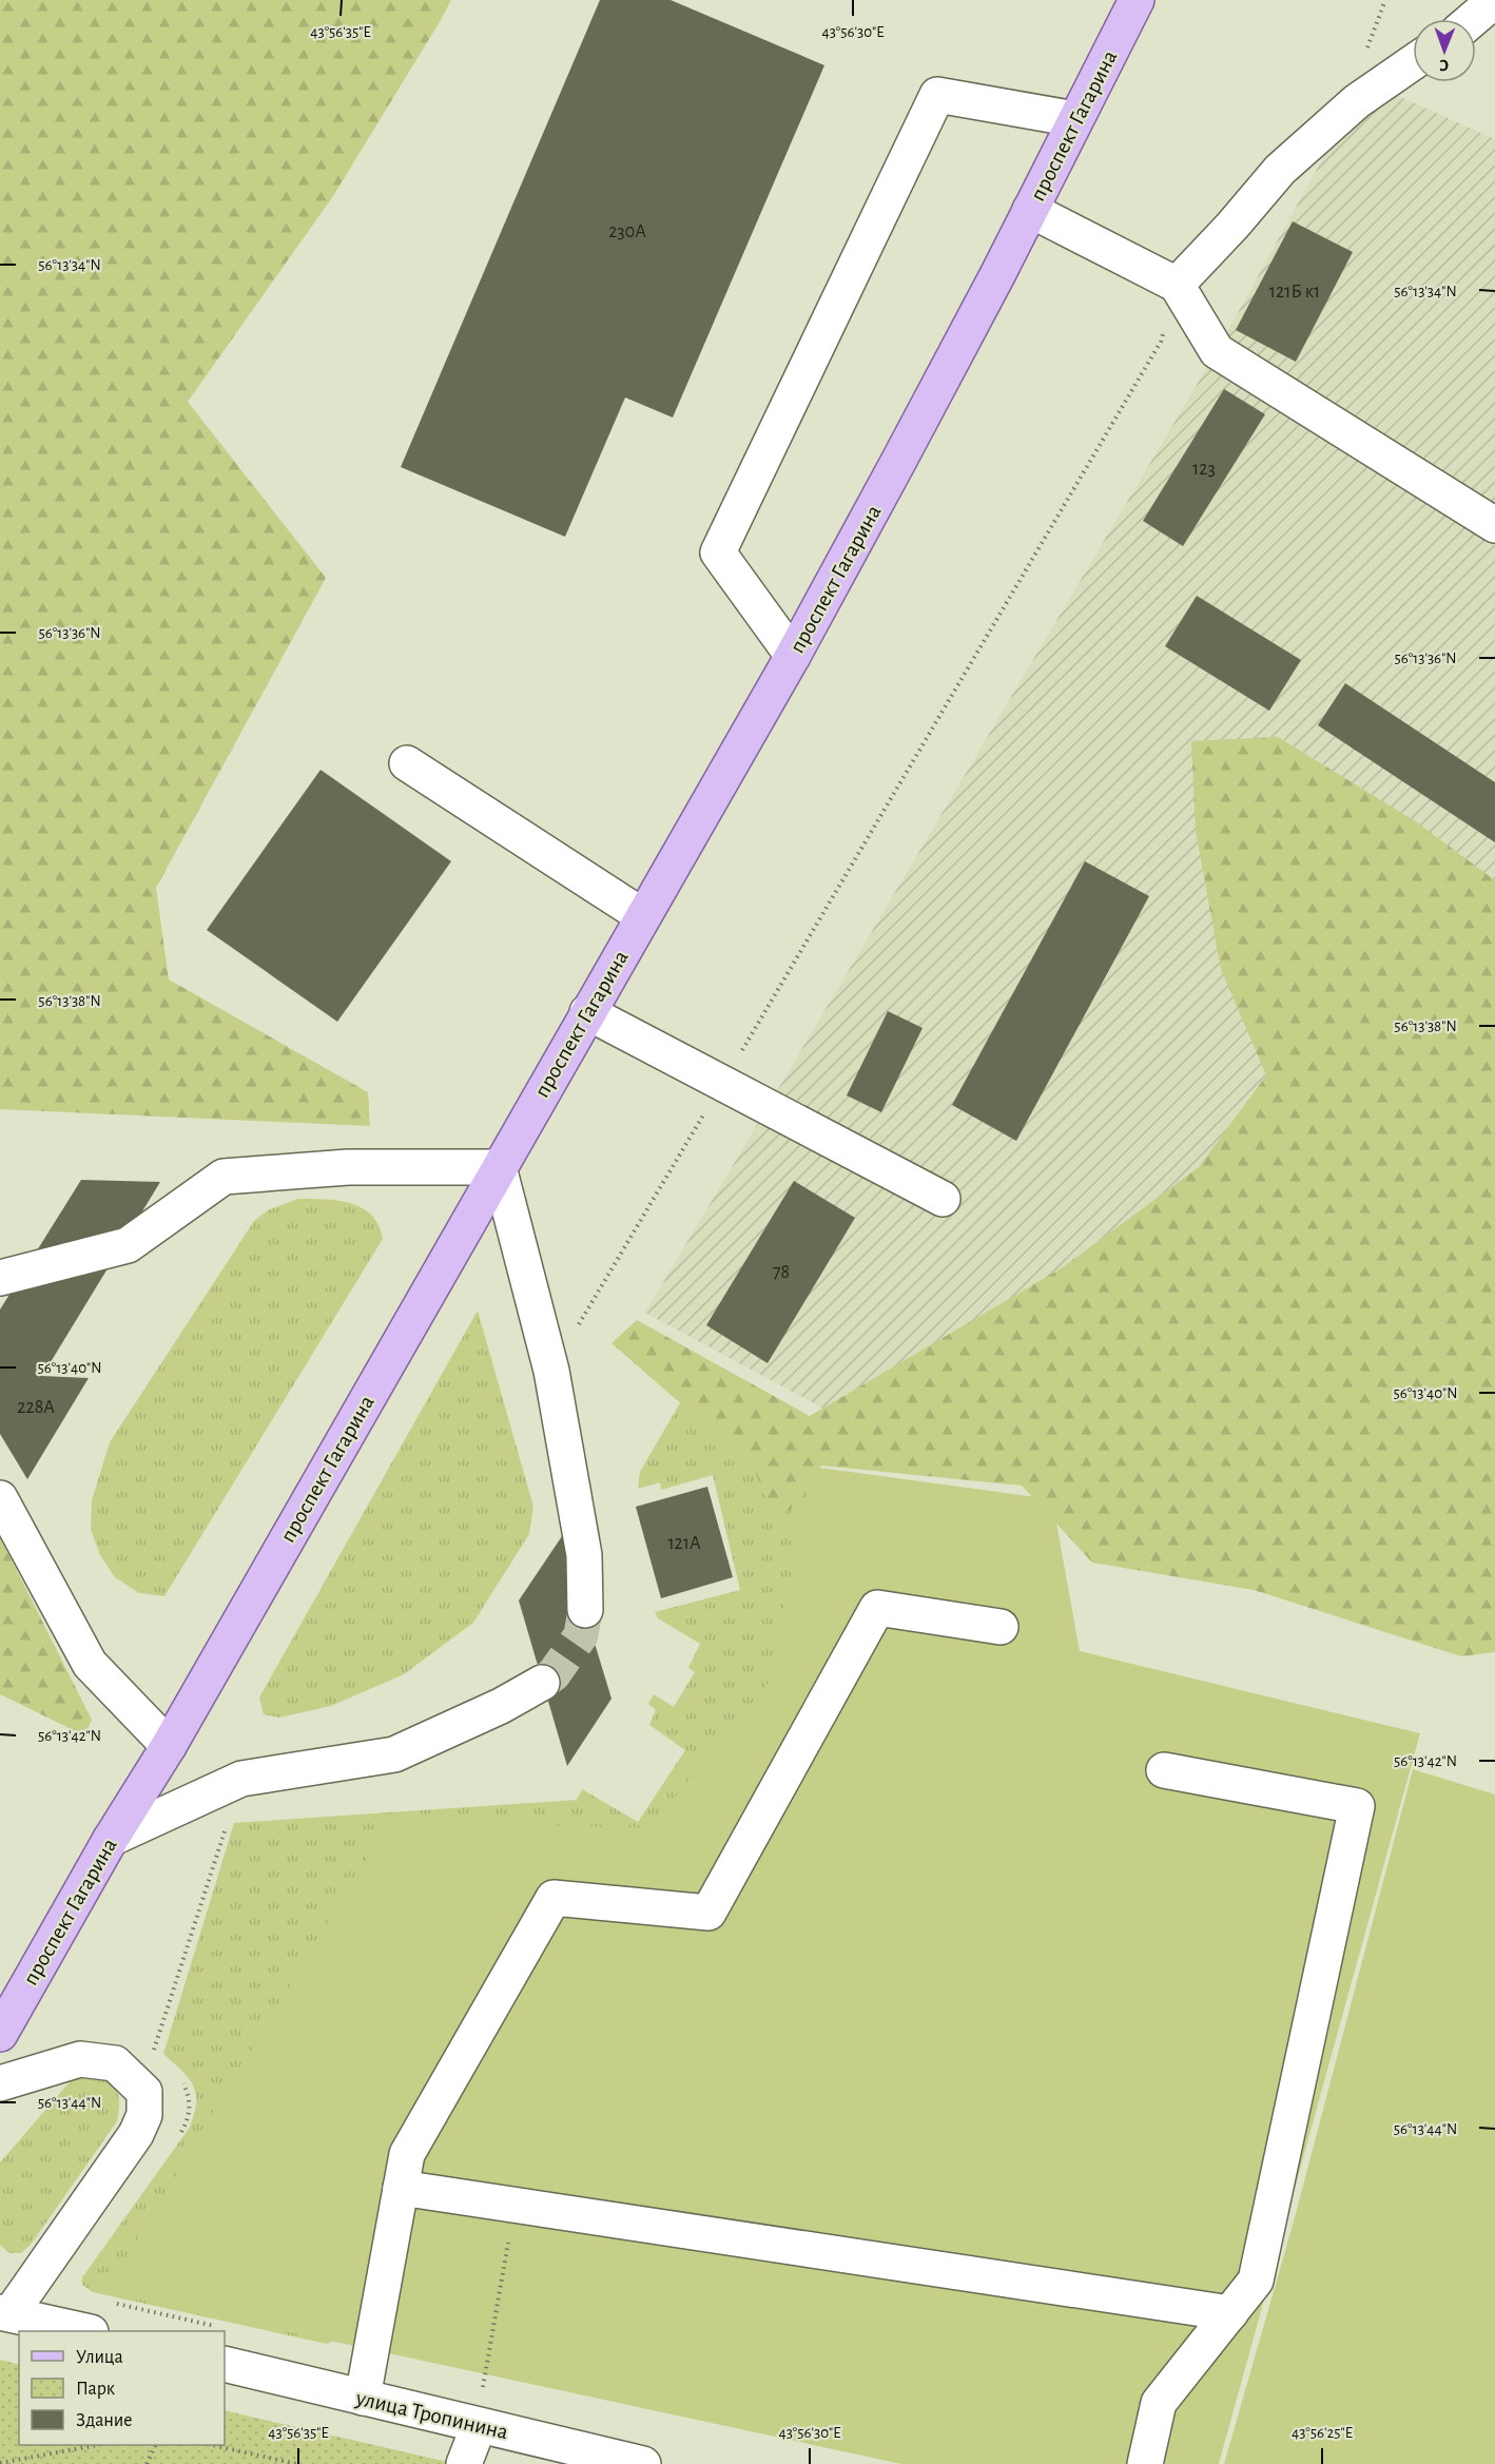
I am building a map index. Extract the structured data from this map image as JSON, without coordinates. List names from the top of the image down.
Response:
{
  "streets": {
    "main road": ["проспект Гагарина"],
    "street": ["улица Тропинина"]
  },
  "house_numbers": [
    "230А",
    "121Б к1",
    "123",
    "78",
    "228А",
    "121А"
  ],
  "legend": ["Улица", "Парк", "Здание"],
  "north": "bottom",
  "coordinates": [
    "43°56'35\"E",
    "43°56'30\"E",
    "56°13'34\"N",
    "56°13'36\"N",
    "56°13'38\"N",
    "56°13'40\"N",
    "56°13'42\"N",
    "56°13'44\"N",
    "43°56'25\"E"
  ]
}
